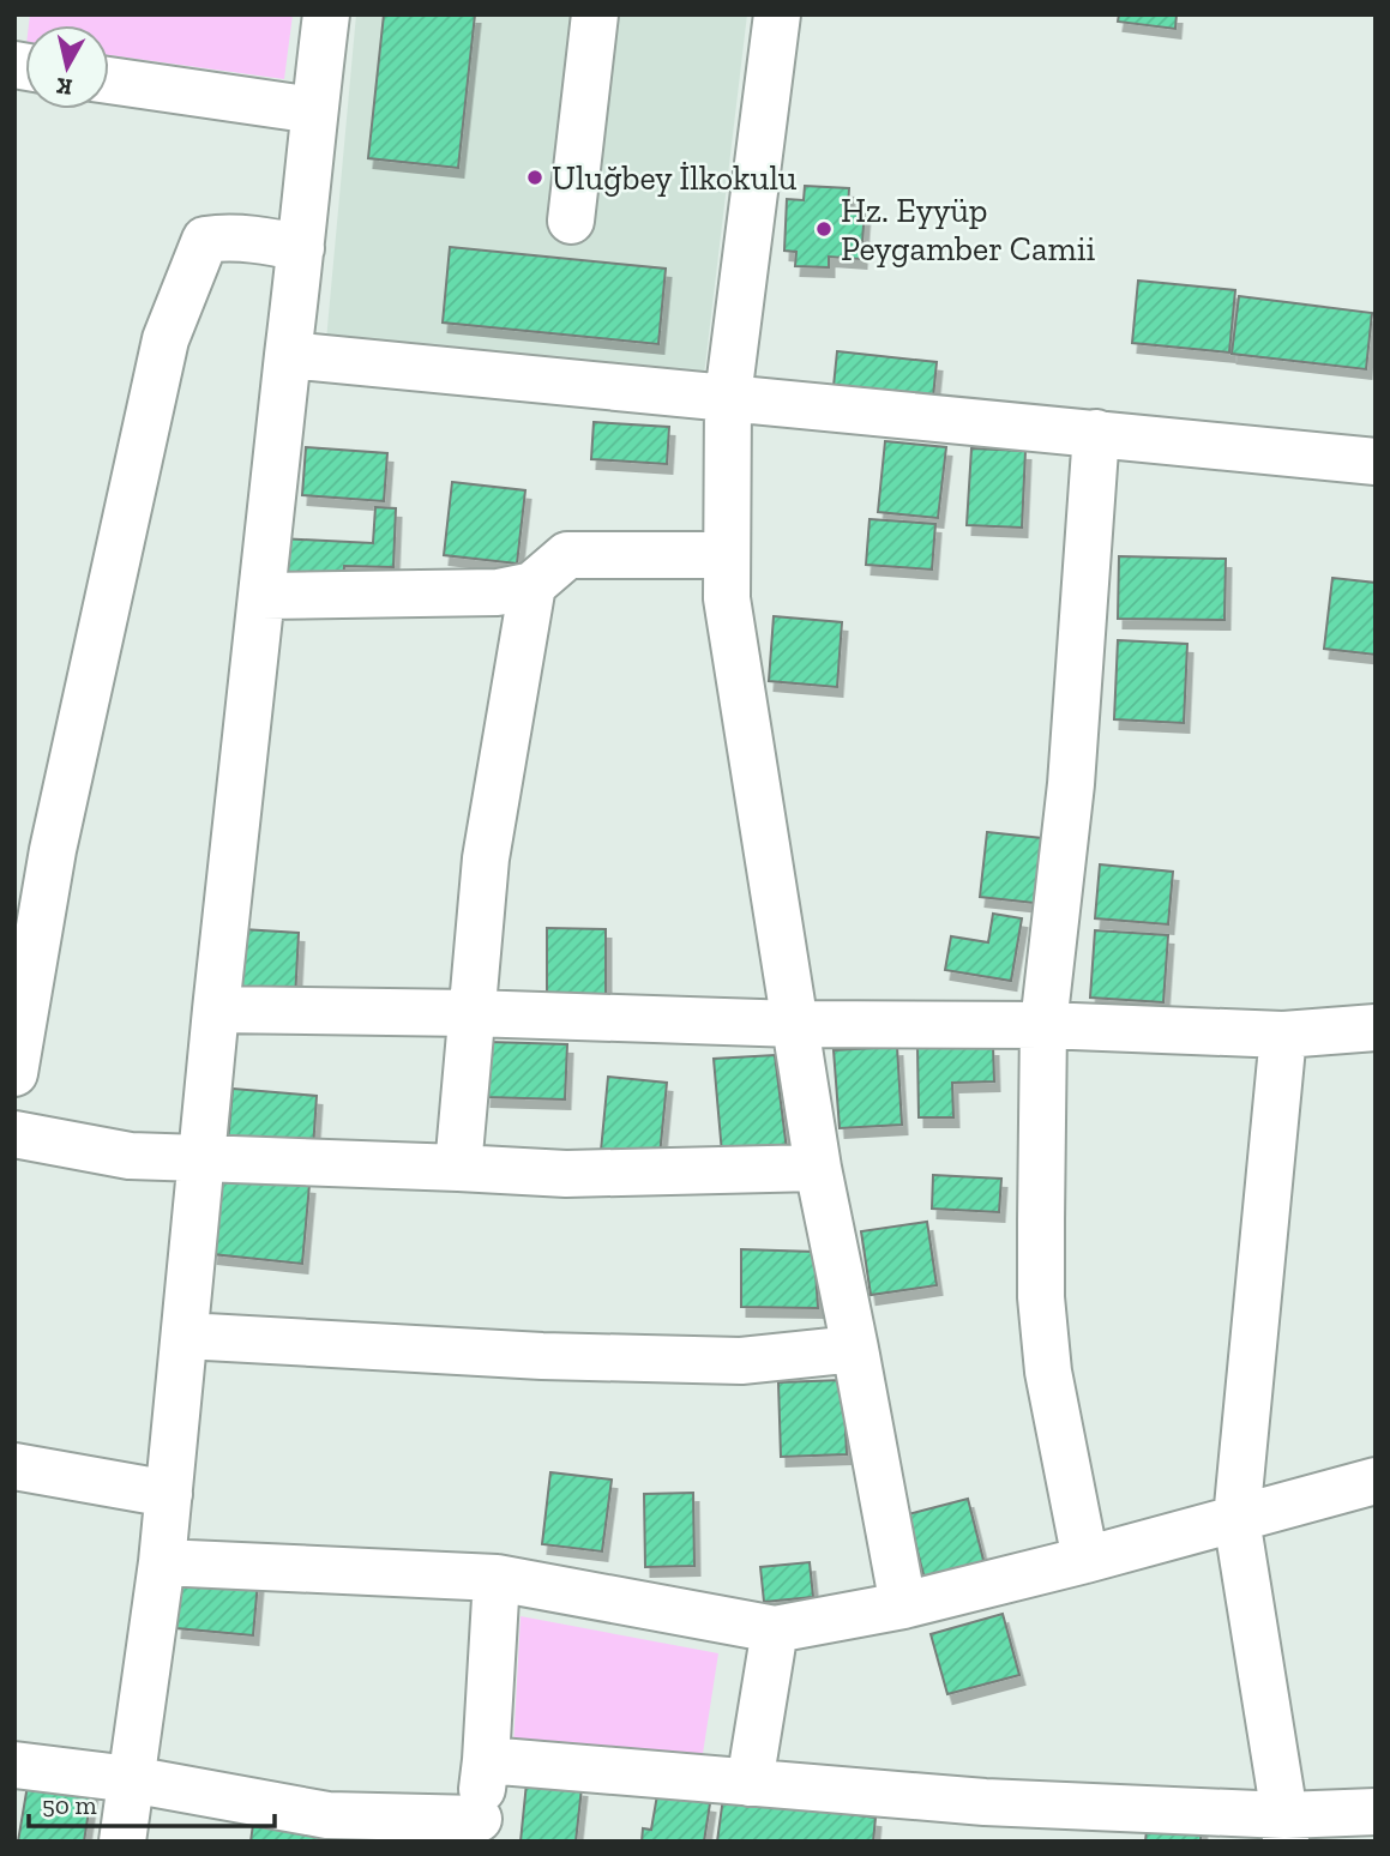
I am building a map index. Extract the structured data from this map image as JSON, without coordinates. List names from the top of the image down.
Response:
{
  "places": ["Uluğbey İlkokulu", "Hz. Eyyüp Peygamber Camii"],
  "scale_bar": "50 m",
  "north": "bottom"
}
